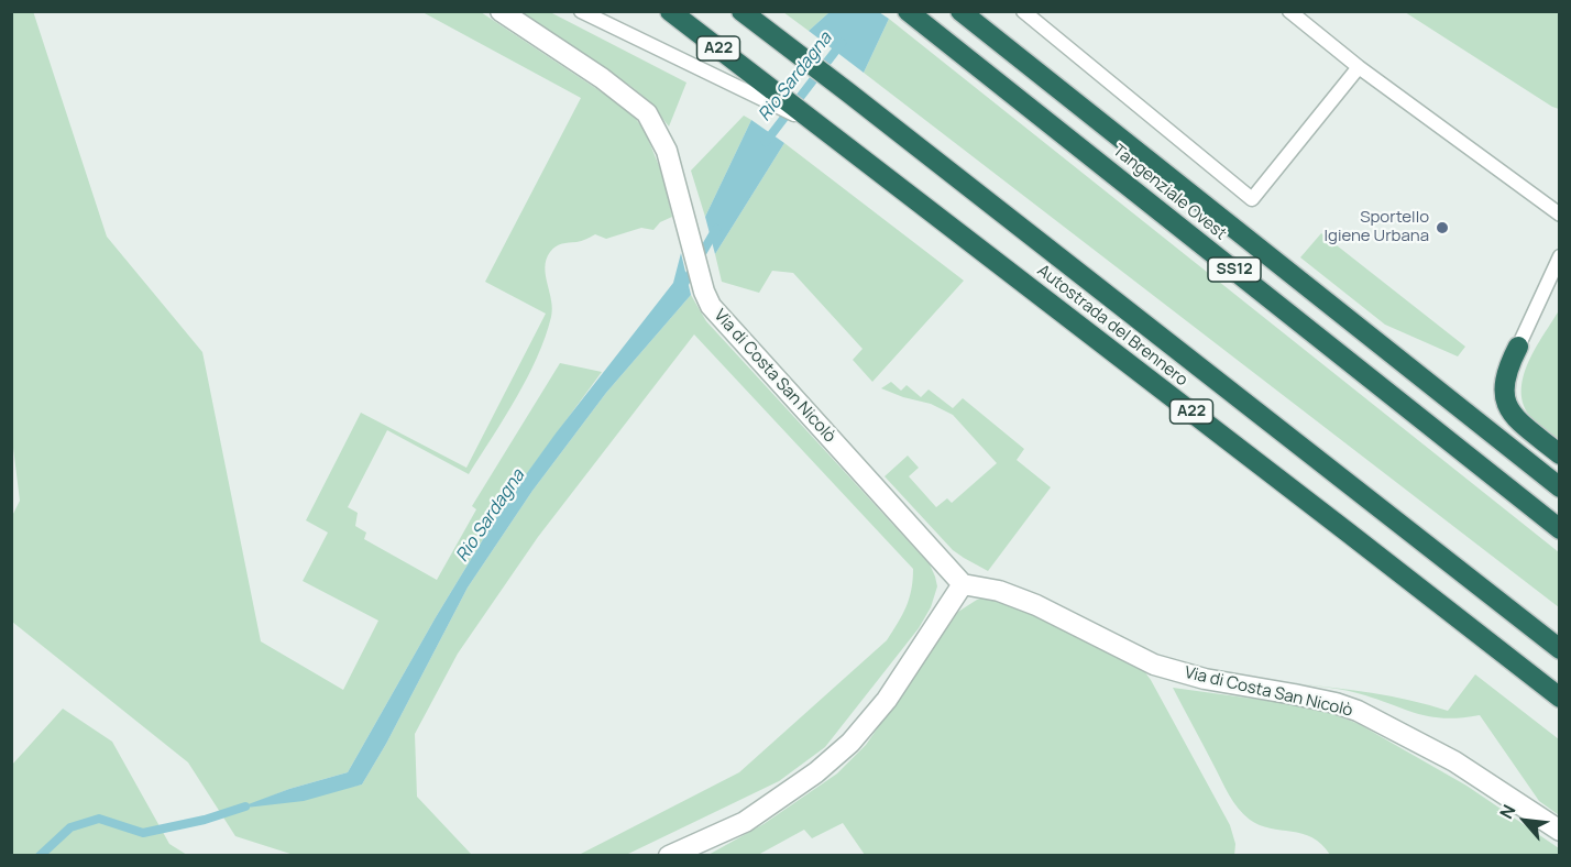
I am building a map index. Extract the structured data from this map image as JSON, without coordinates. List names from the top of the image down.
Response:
{
  "streets": {
    "highway": [
      "A22",
      "Tangenziale Ovest",
      "SS12",
      "Autostrada del Brennero"
    ],
    "street": ["Via di Costa San Nicolò"]
  },
  "water": ["Rio Sardagna"],
  "places": ["Sportello Igiene Urbana"],
  "north": "top left"
}
